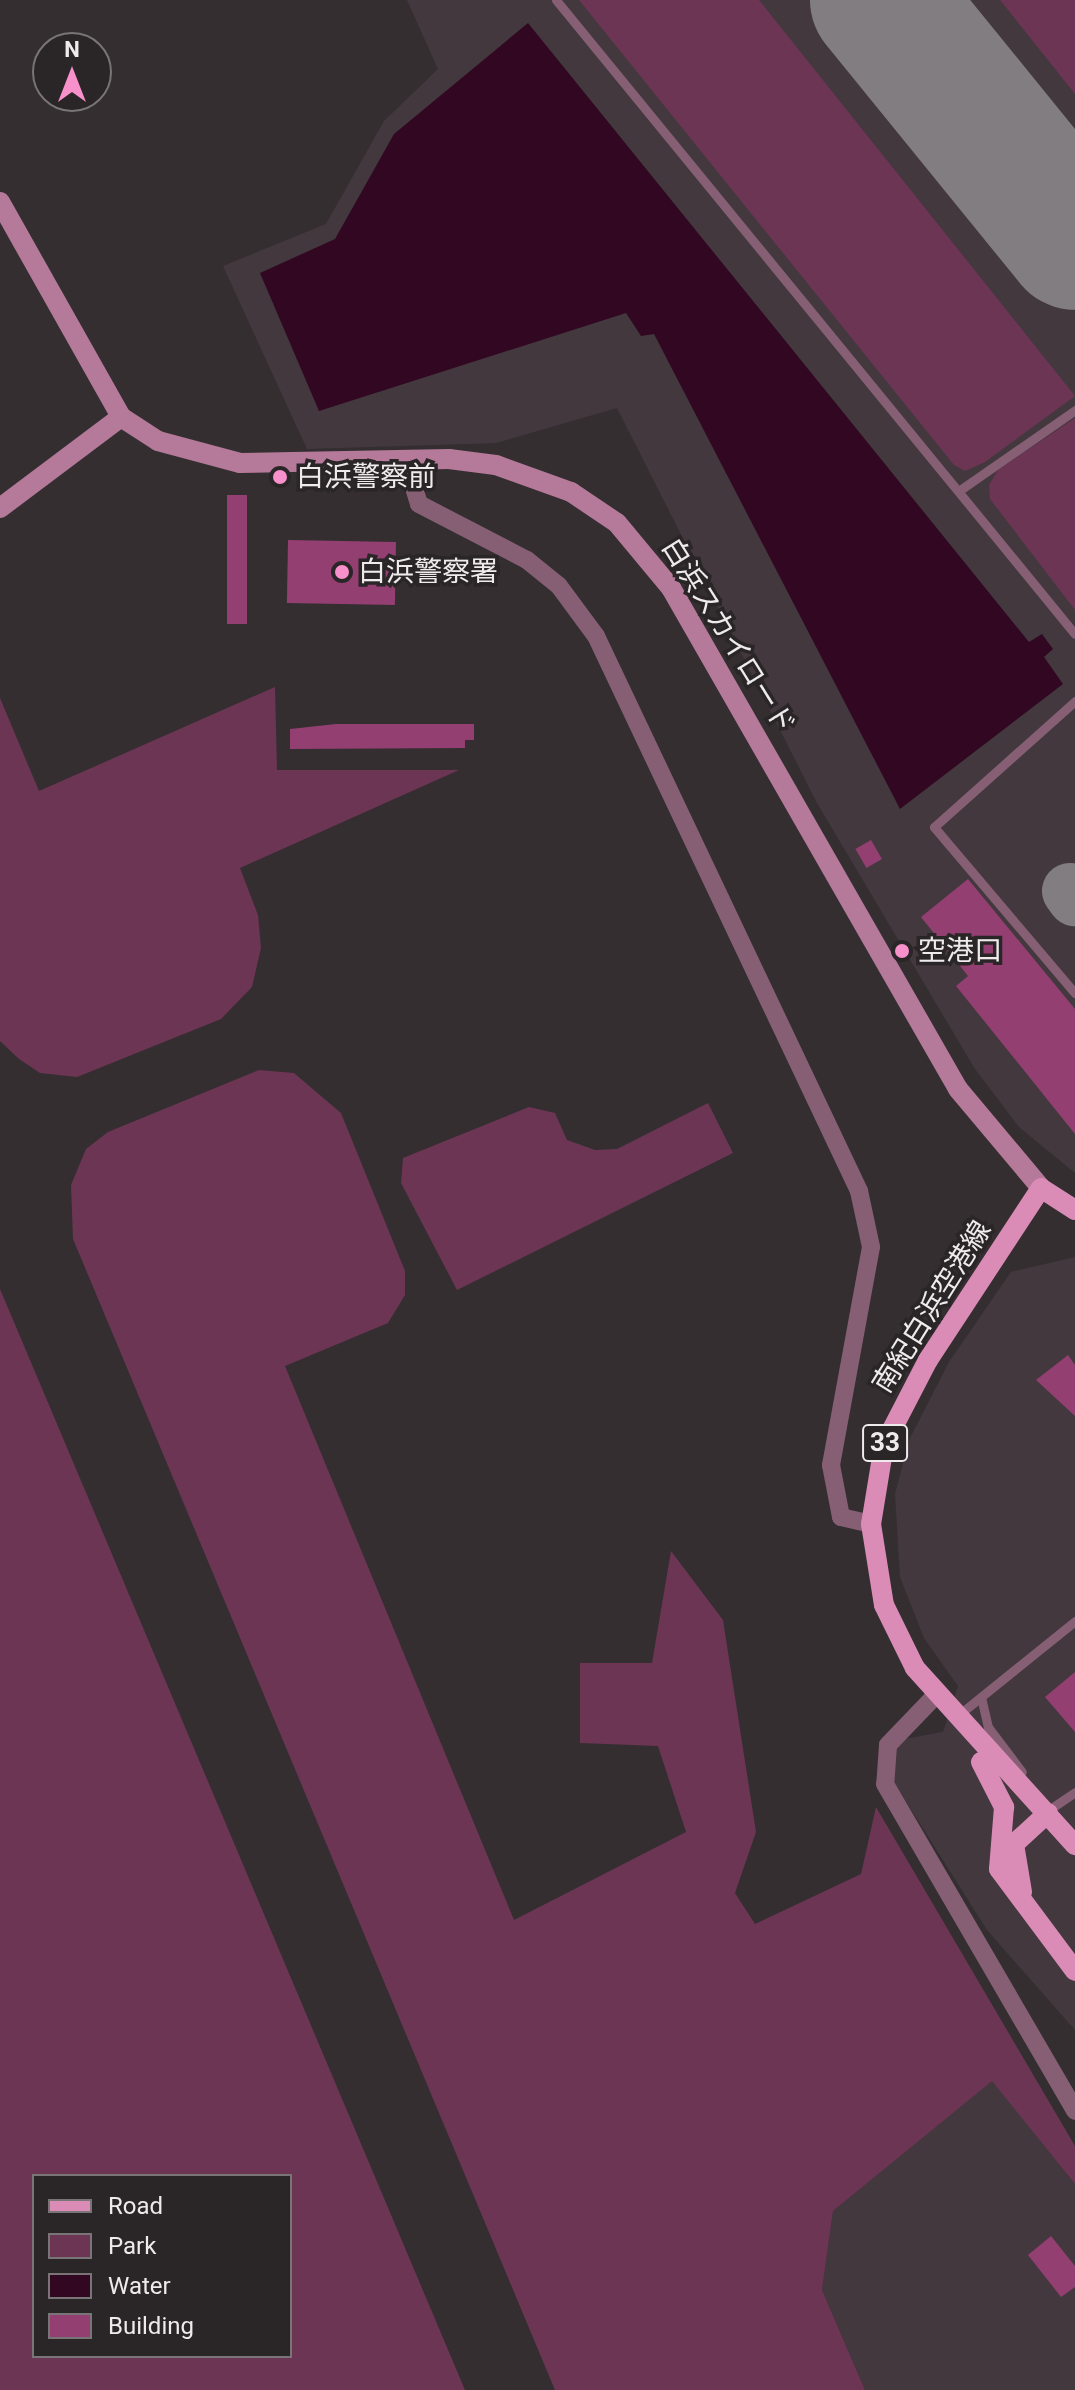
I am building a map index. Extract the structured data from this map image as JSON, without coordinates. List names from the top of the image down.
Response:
{
  "streets": {
    "main road": ["南紀白浜空港線", "33"],
    "street": ["白浜スカイロード"]
  },
  "crossings": [
    ["白浜スカイロード", "南紀白浜空港線"]
  ],
  "places": ["白浜警察前", "白浜警察署", "空港口"],
  "legend": [
    "Road",
    "Park",
    "Water",
    "Building"
  ],
  "north": "top"
}
